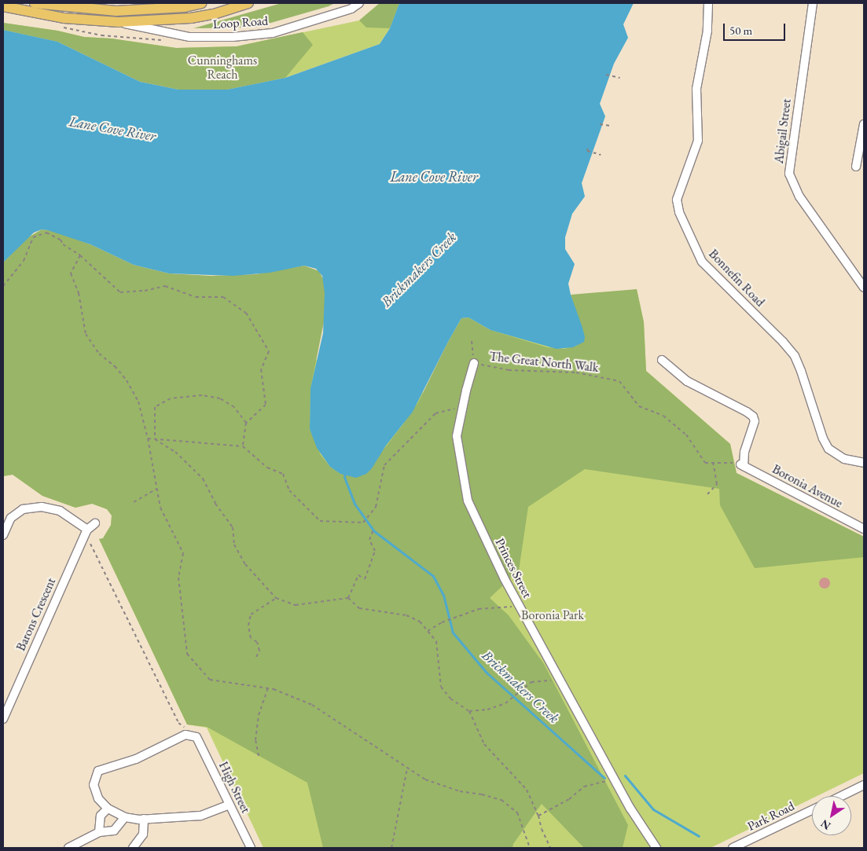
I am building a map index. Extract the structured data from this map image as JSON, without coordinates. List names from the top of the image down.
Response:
{
  "streets": {
    "street": [
      "Loop Road",
      "Abigail Street",
      "Bonnefin Road",
      "Boronia Avenue",
      "Princes Street",
      "Barons Crescent",
      "High Street",
      "Park Road"
    ],
    "path": ["The Great North Walk"]
  },
  "crossings": [
    ["The Great North Walk", "Princes Street"]
  ],
  "water": ["Lane Cove River", "Brickmakers Creek"],
  "parks": ["Cunninghams Reach", "Boronia Park"],
  "scale_bar": "50 m",
  "north": "bottom left"
}
